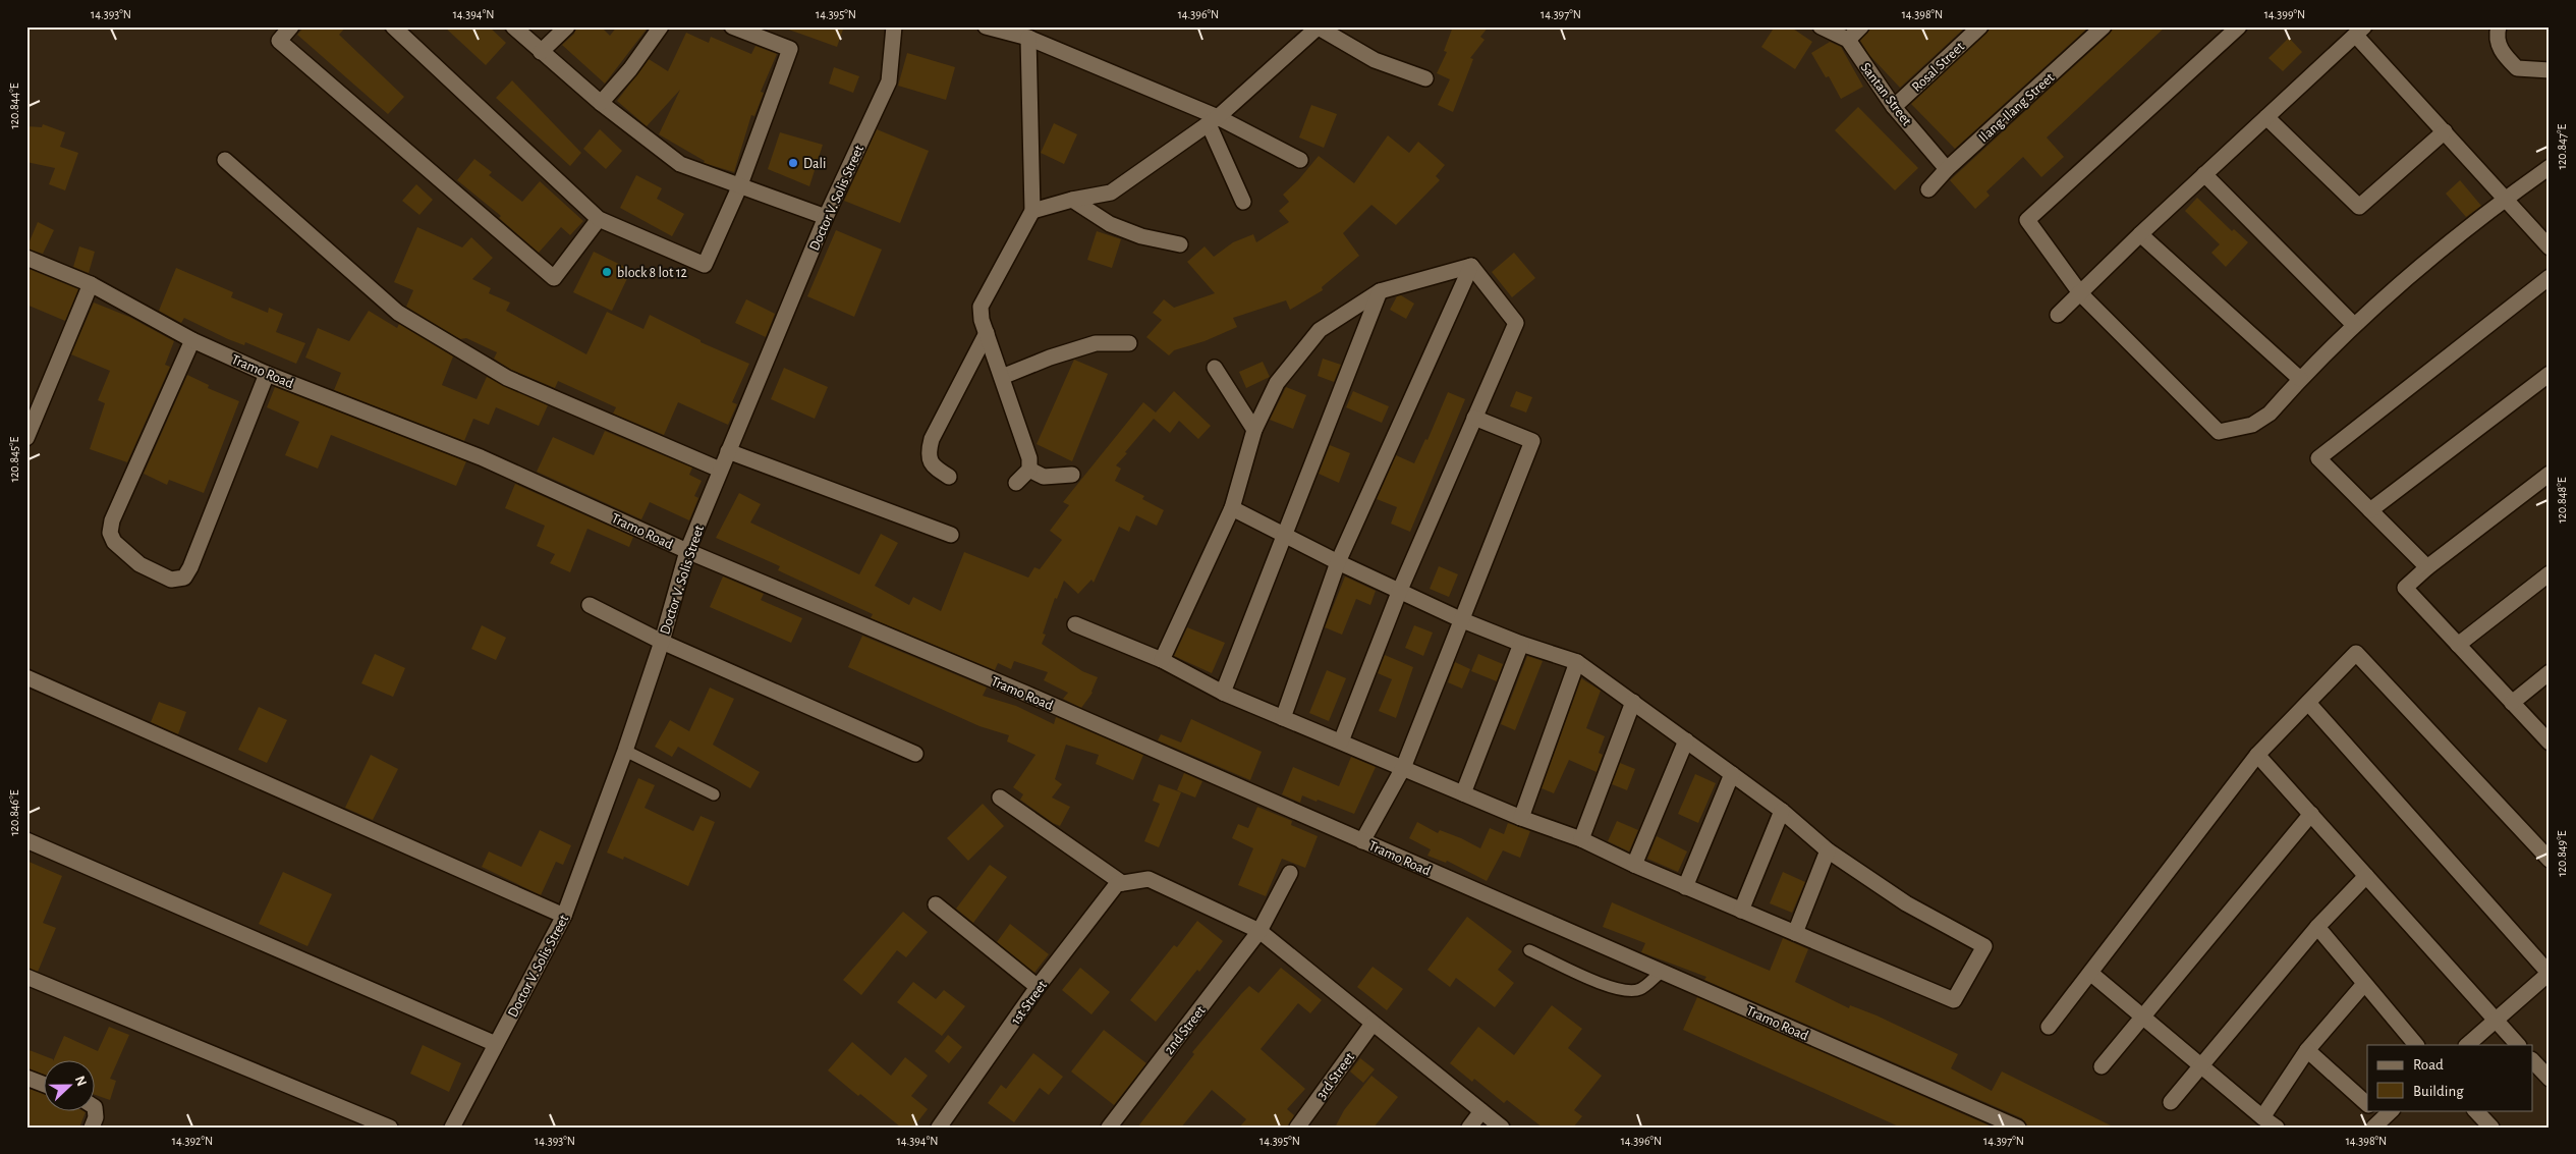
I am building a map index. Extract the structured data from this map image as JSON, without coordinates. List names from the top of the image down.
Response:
{
  "streets": {
    "street": [
      "Rosal Street",
      "Santan Street",
      "Ilang-Ilang Street",
      "Doctor V. Solis Street",
      "Tramo Road",
      "1st Street",
      "2nd Street",
      "3rd Street"
    ]
  },
  "crossings": [
    ["Rosal Street", "Santan Street"],
    ["Santan Street", "Ilang-Ilang Street"],
    ["Doctor V. Solis Street", "Tramo Road"]
  ],
  "places": ["Dali", "block 8 lot 12"],
  "legend": ["Road", "Building"],
  "north": "right",
  "coordinates": [
    "14.393°N",
    "14.394°N",
    "14.395°N",
    "14.396°N",
    "14.397°N",
    "14.398°N",
    "14.399°N",
    "120.844°E",
    "120.847°E",
    "120.845°E",
    "120.848°E",
    "120.846°E",
    "120.849°E",
    "14.392°N"
  ]
}
